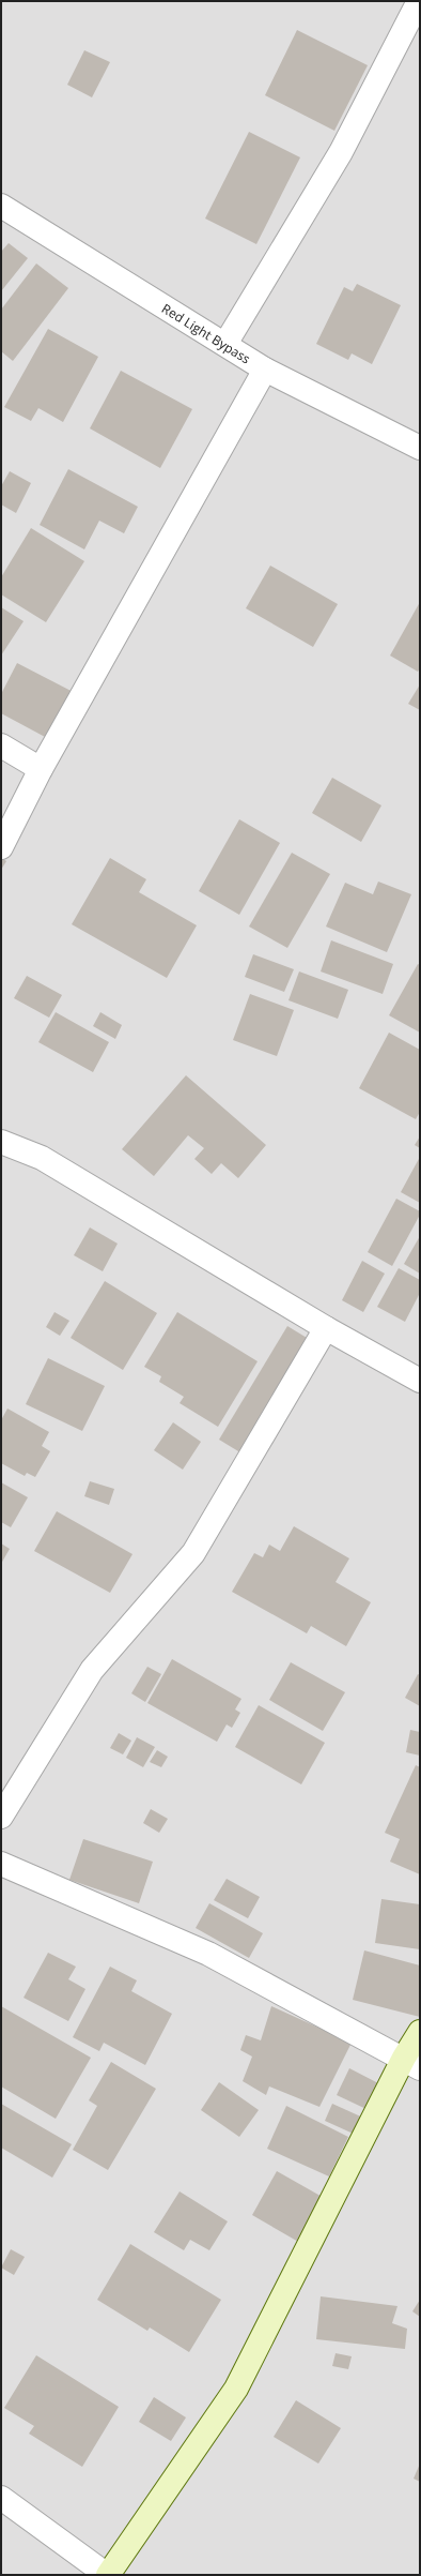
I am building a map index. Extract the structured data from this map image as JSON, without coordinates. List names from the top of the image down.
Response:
{
  "streets": {
    "street": ["Red Light Bypass"]
  }
}
